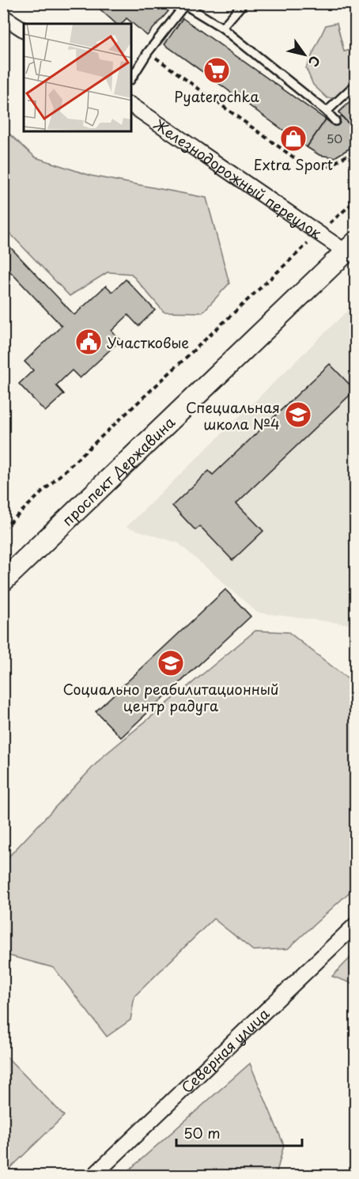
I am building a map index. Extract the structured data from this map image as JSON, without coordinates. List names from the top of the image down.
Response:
{
  "streets": {
    "main road": ["проспект Державина"],
    "street": ["Железнодорожный переулок", "Северная улица"]
  },
  "crossings": [
    ["Железнодорожный переулок", "проспект Державина"]
  ],
  "places": {
    "supermarket": ["Pyaterochka"],
    "shop": ["Extra Sport"],
    "public building": ["Участковые"],
    "school or university": ["Специальная школа №4", "Социально реабилитационный центр радуга"]
  },
  "house_numbers": ["50"],
  "scale_bar": "50 m",
  "north": "bottom right"
}
